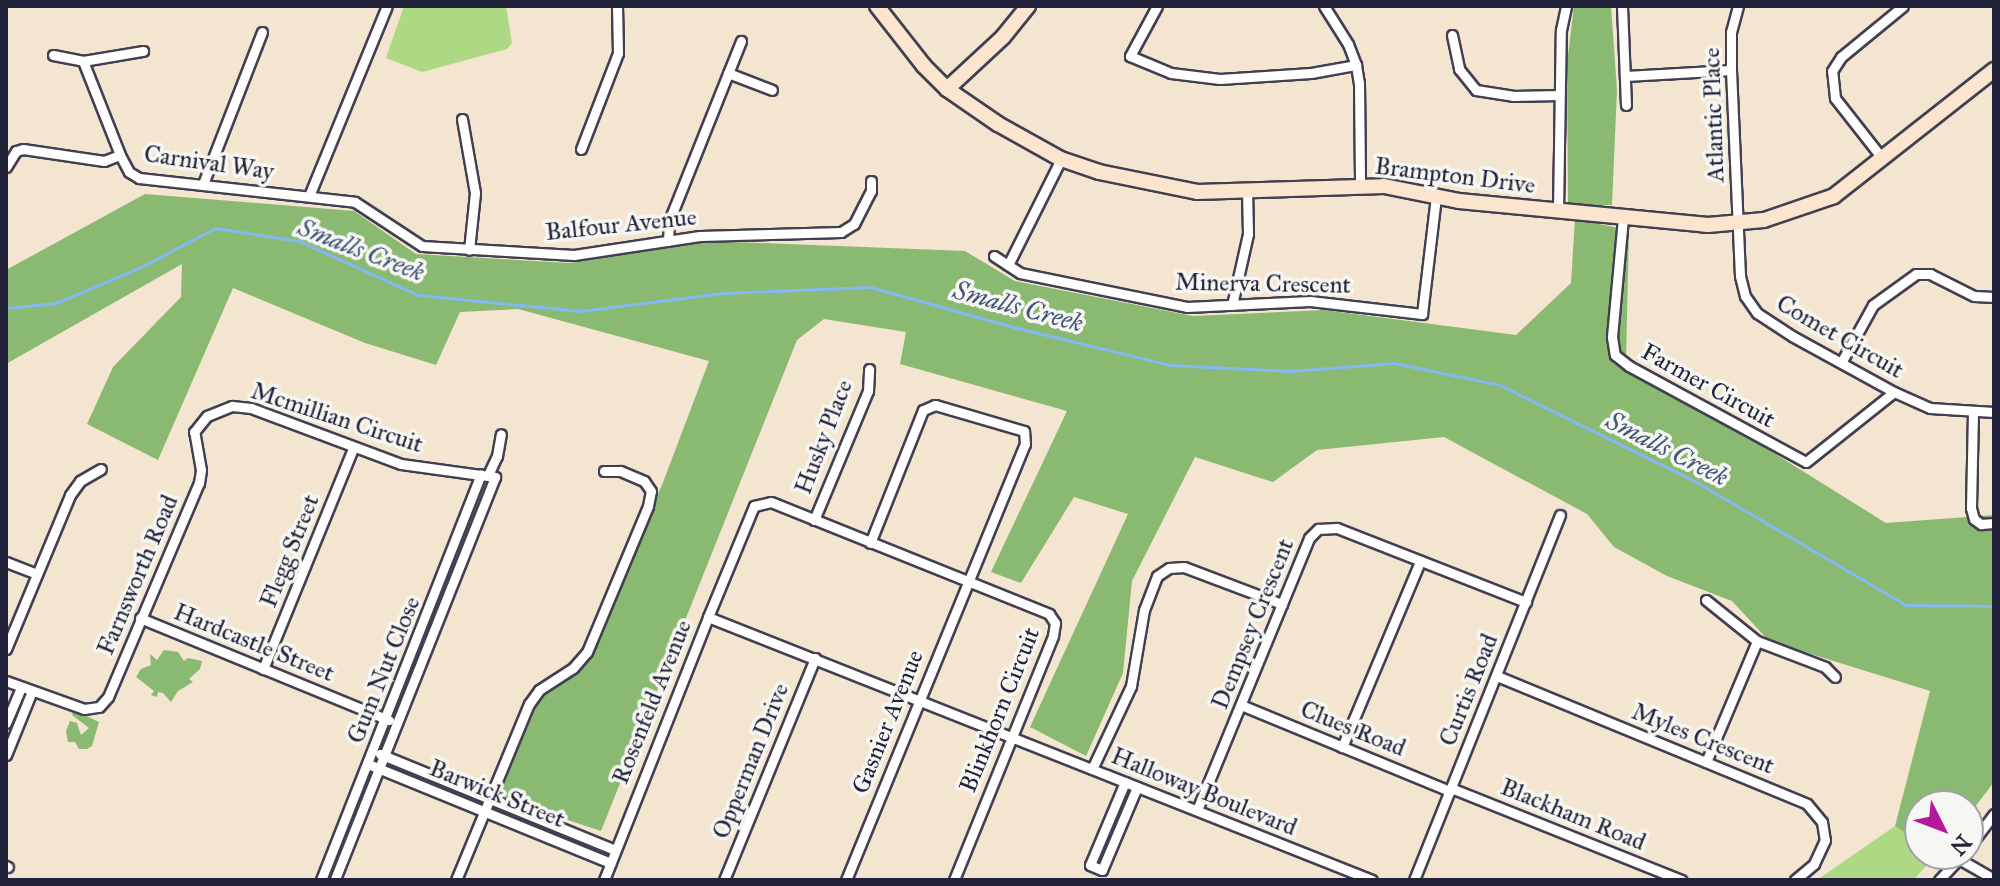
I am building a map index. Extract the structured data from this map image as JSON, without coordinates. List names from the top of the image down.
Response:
{
  "streets": {
    "street": [
      "Atlantic Place",
      "Carnival Way",
      "Brampton Drive",
      "Balfour Avenue",
      "Minerva Crescent",
      "Comet Circuit",
      "Farmer Circuit",
      "Mcmillian Circuit",
      "Husky Place",
      "Flegg Street",
      "Farnsworth Road",
      "Dempsey Crescent",
      "Hardcastle Street",
      "Gum Nut Close",
      "Curtis Road",
      "Rosenfeld Avenue",
      "Blinkhorn Circuit",
      "Gasnier Avenue",
      "Clues Road",
      "Myles Crescent",
      "Opperman Drive",
      "Halloway Boulevard",
      "Barwick Street",
      "Blackham Road"
    ]
  },
  "crossings": [
    ["Atlantic Place", "Brampton Drive"],
    ["Atlantic Place", "Comet Circuit"],
    ["Carnival Way", "Balfour Avenue"],
    ["Brampton Drive", "Minerva Crescent"],
    ["Brampton Drive", "Comet Circuit"],
    ["Brampton Drive", "Farmer Circuit"],
    ["Comet Circuit", "Farmer Circuit"],
    ["Mcmillian Circuit", "Flegg Street"],
    ["Mcmillian Circuit", "Farnsworth Road"],
    ["Mcmillian Circuit", "Gum Nut Close"],
    ["Husky Place", "Blinkhorn Circuit"],
    ["Flegg Street", "Hardcastle Street"],
    ["Farnsworth Road", "Hardcastle Street"],
    ["Dempsey Crescent", "Curtis Road"],
    ["Dempsey Crescent", "Clues Road"],
    ["Dempsey Crescent", "Halloway Boulevard"],
    ["Hardcastle Street", "Gum Nut Close"],
    ["Gum Nut Close", "Barwick Street"],
    ["Curtis Road", "Clues Road"],
    ["Curtis Road", "Myles Crescent"],
    ["Curtis Road", "Blackham Road"],
    ["Rosenfeld Avenue", "Blinkhorn Circuit"],
    ["Rosenfeld Avenue", "Gasnier Avenue"],
    ["Rosenfeld Avenue", "Opperman Drive"],
    ["Rosenfeld Avenue", "Halloway Boulevard"],
    ["Rosenfeld Avenue", "Barwick Street"],
    ["Blinkhorn Circuit", "Gasnier Avenue"],
    ["Blinkhorn Circuit", "Halloway Boulevard"],
    ["Clues Road", "Blackham Road"]
  ],
  "water": ["Smalls Creek"],
  "north": "bottom right"
}
